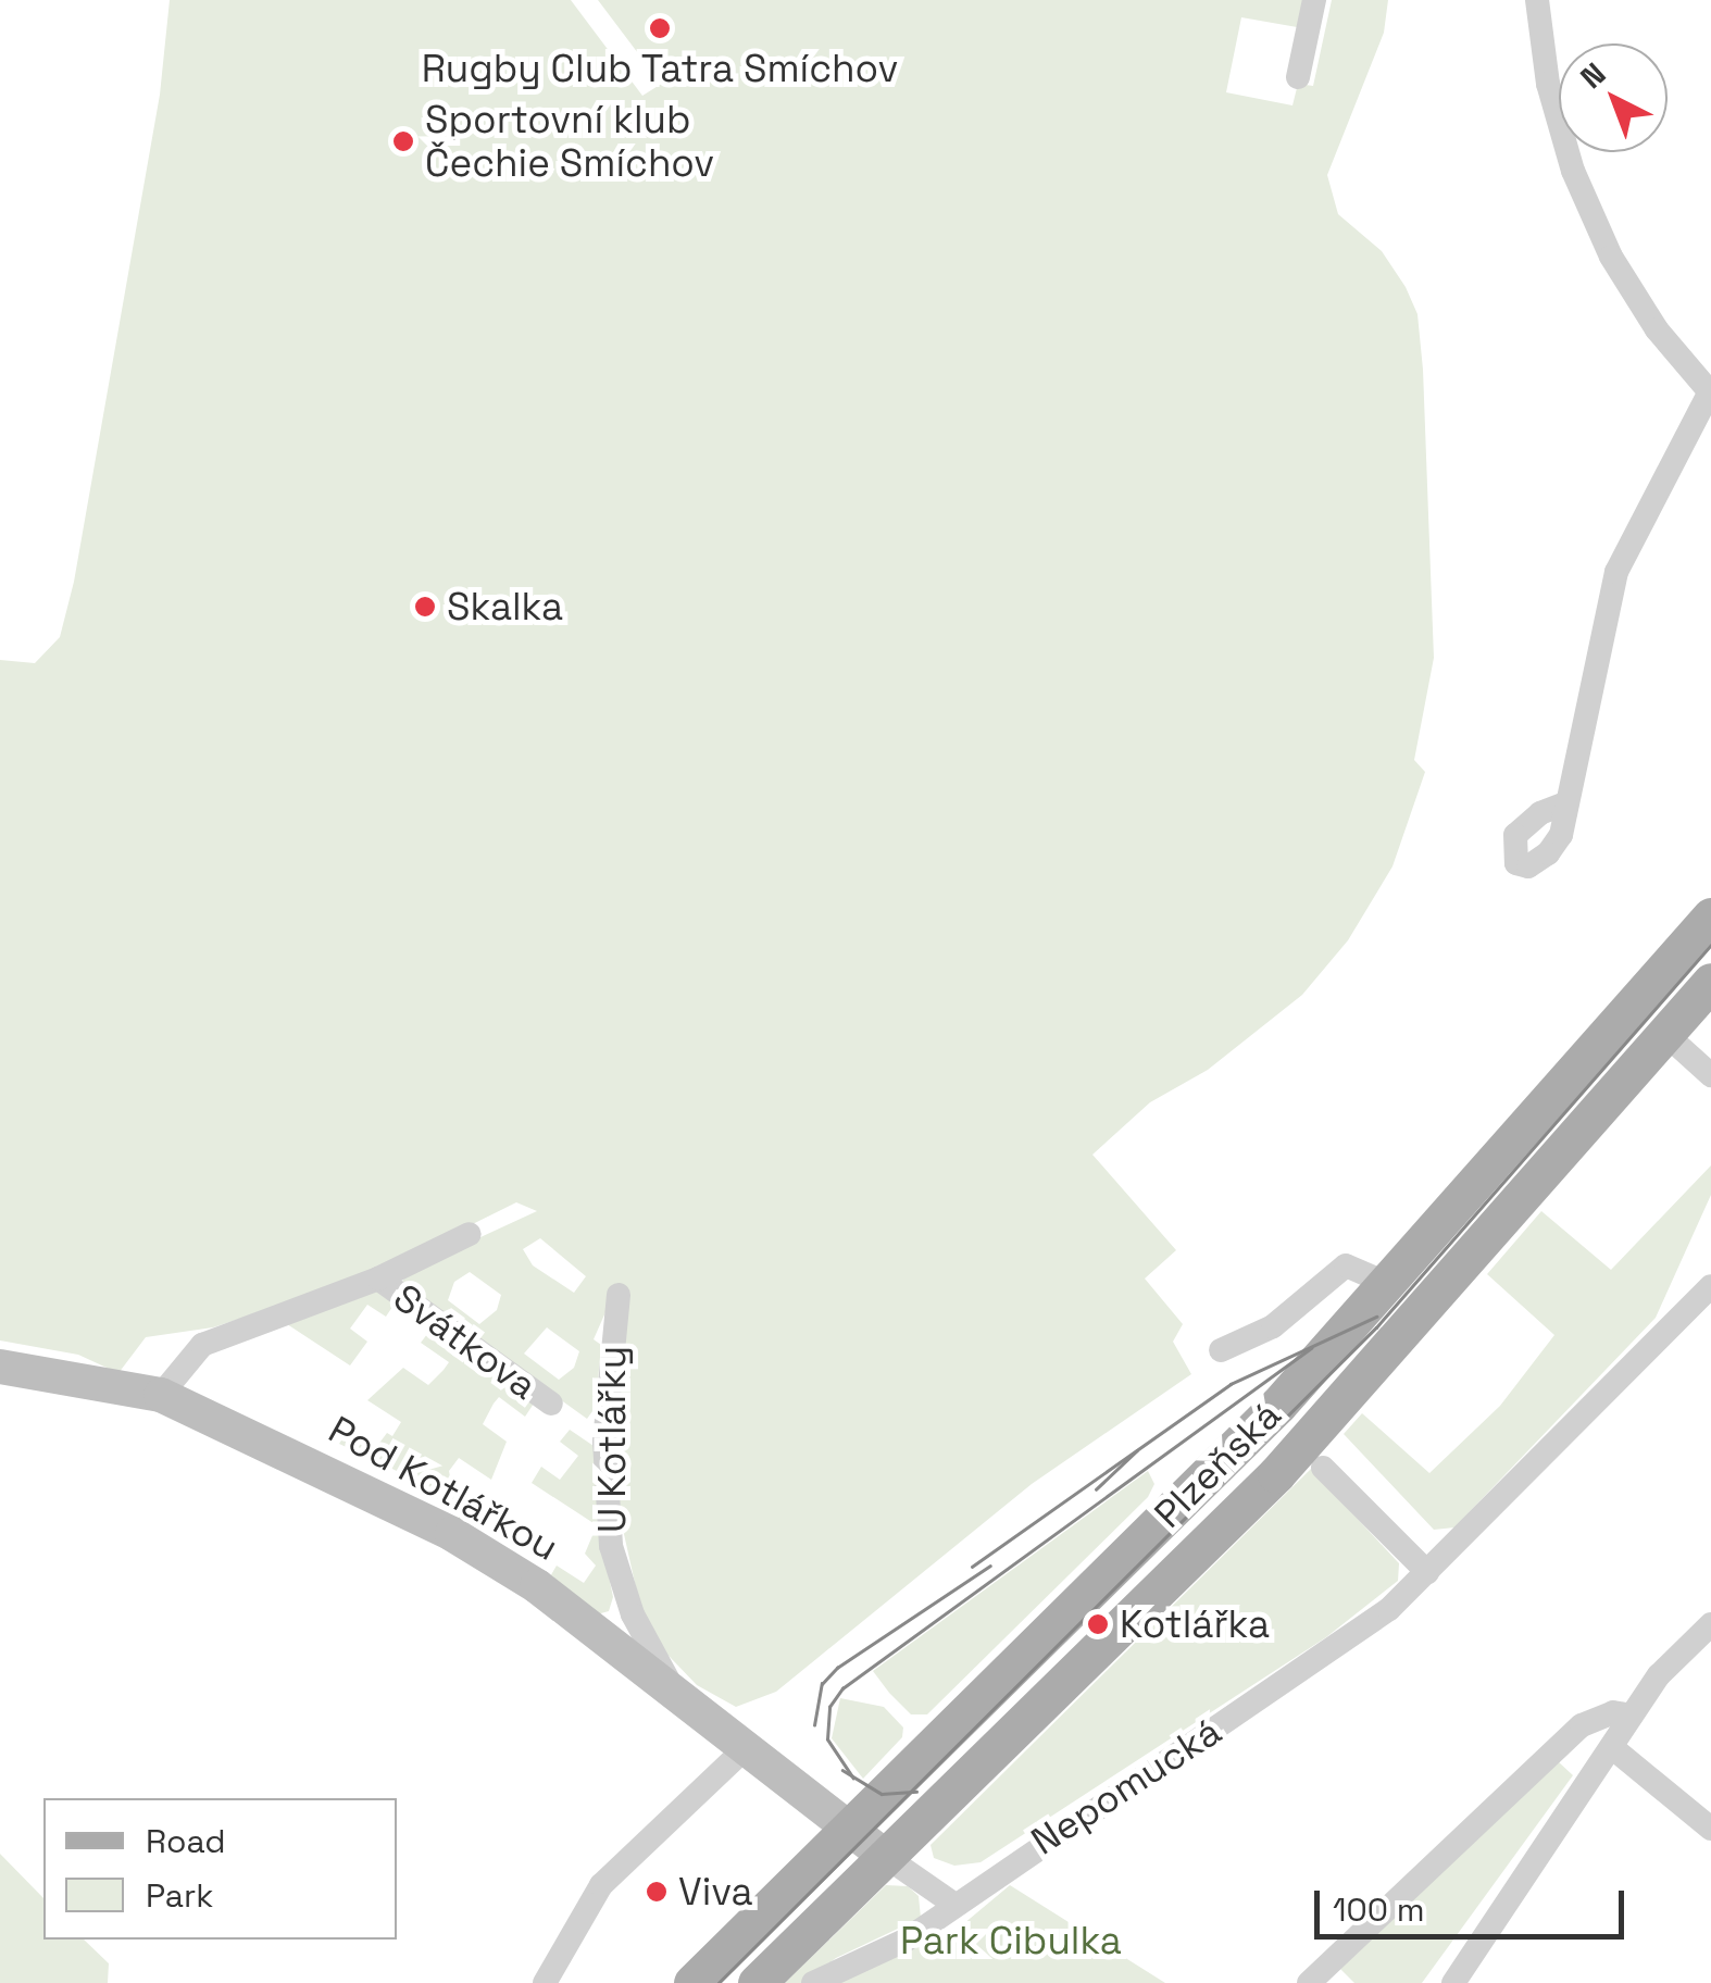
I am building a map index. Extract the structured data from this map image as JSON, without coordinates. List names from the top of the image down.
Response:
{
  "streets": {
    "main road": ["Plzeňská"],
    "street": [
      "Svátkova",
      "U Kotlářky",
      "Pod Kotlářkou",
      "Nepomucká"
    ]
  },
  "crossings": [
    ["U Kotlářky", "Pod Kotlářkou"],
    ["Plzeňská", "Pod Kotlářkou"]
  ],
  "parks": ["Park Cibulka"],
  "places": [
    "Rugby Club Tatra Smíchov",
    "Sportovní klub Čechie Smíchov",
    "Skalka",
    "Kotlářka",
    "Viva"
  ],
  "legend": ["Road", "Park"],
  "scale_bar": "100 m",
  "north": "top left"
}
